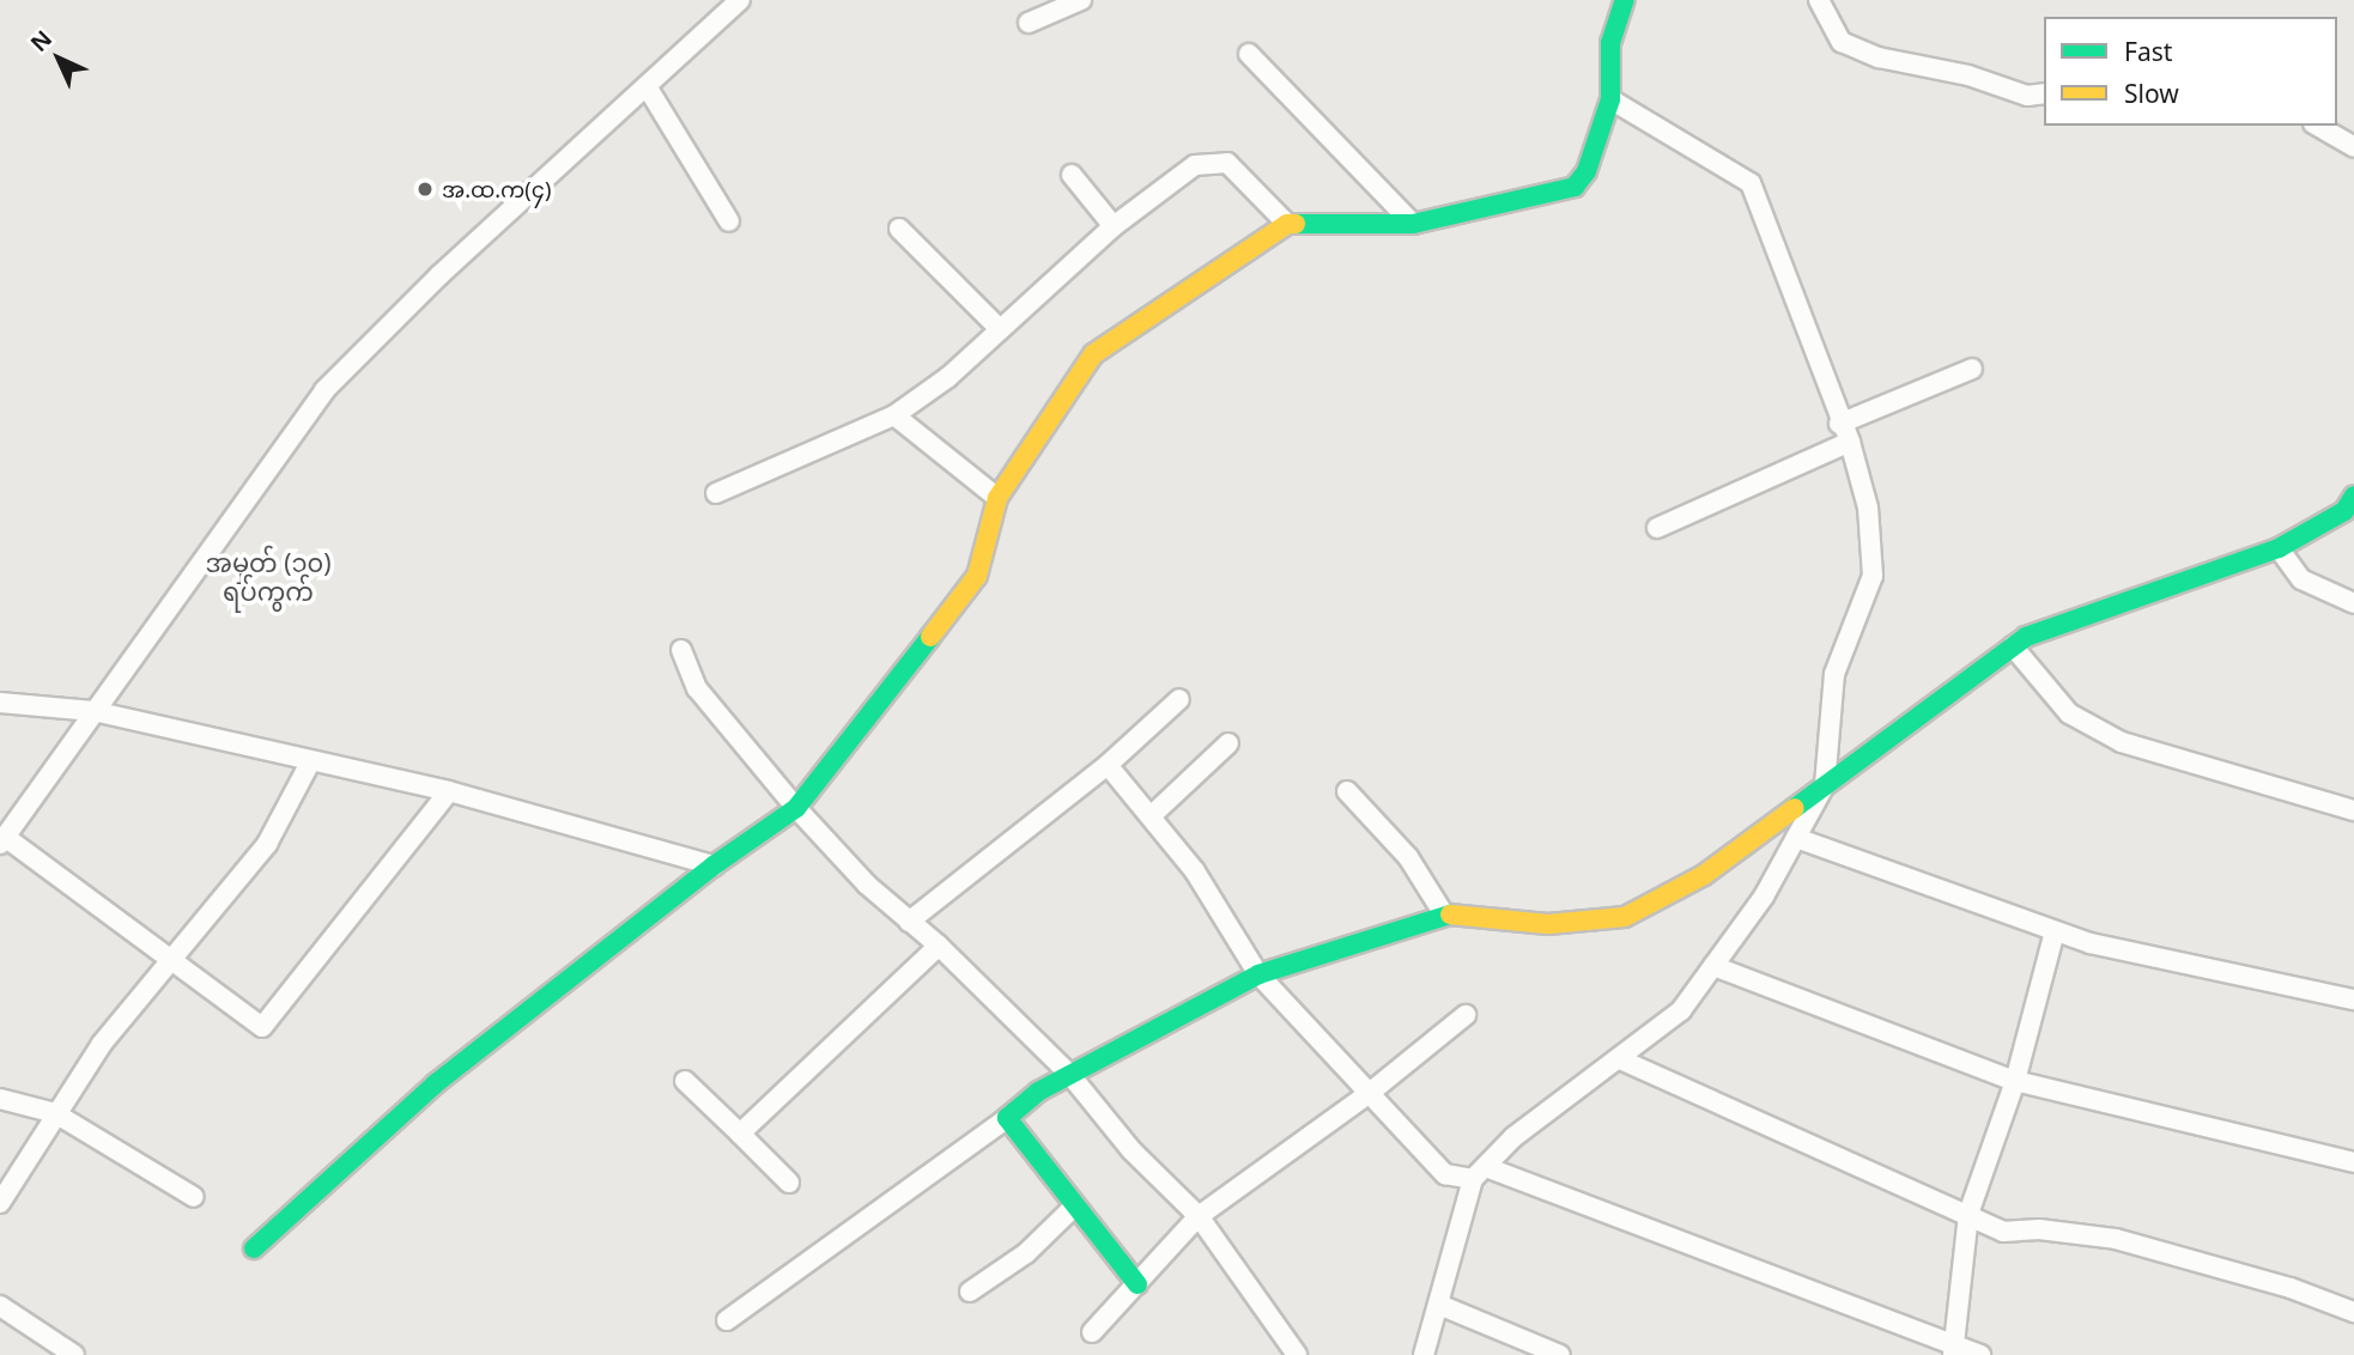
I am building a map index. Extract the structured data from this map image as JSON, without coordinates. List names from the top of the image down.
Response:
{
  "districts": ["အမှတ် (၁၀) ရပ်ကွက်"],
  "places": ["အ.ထ.က(၄)"],
  "legend": ["Fast", "Slow"],
  "north": "top left"
}
